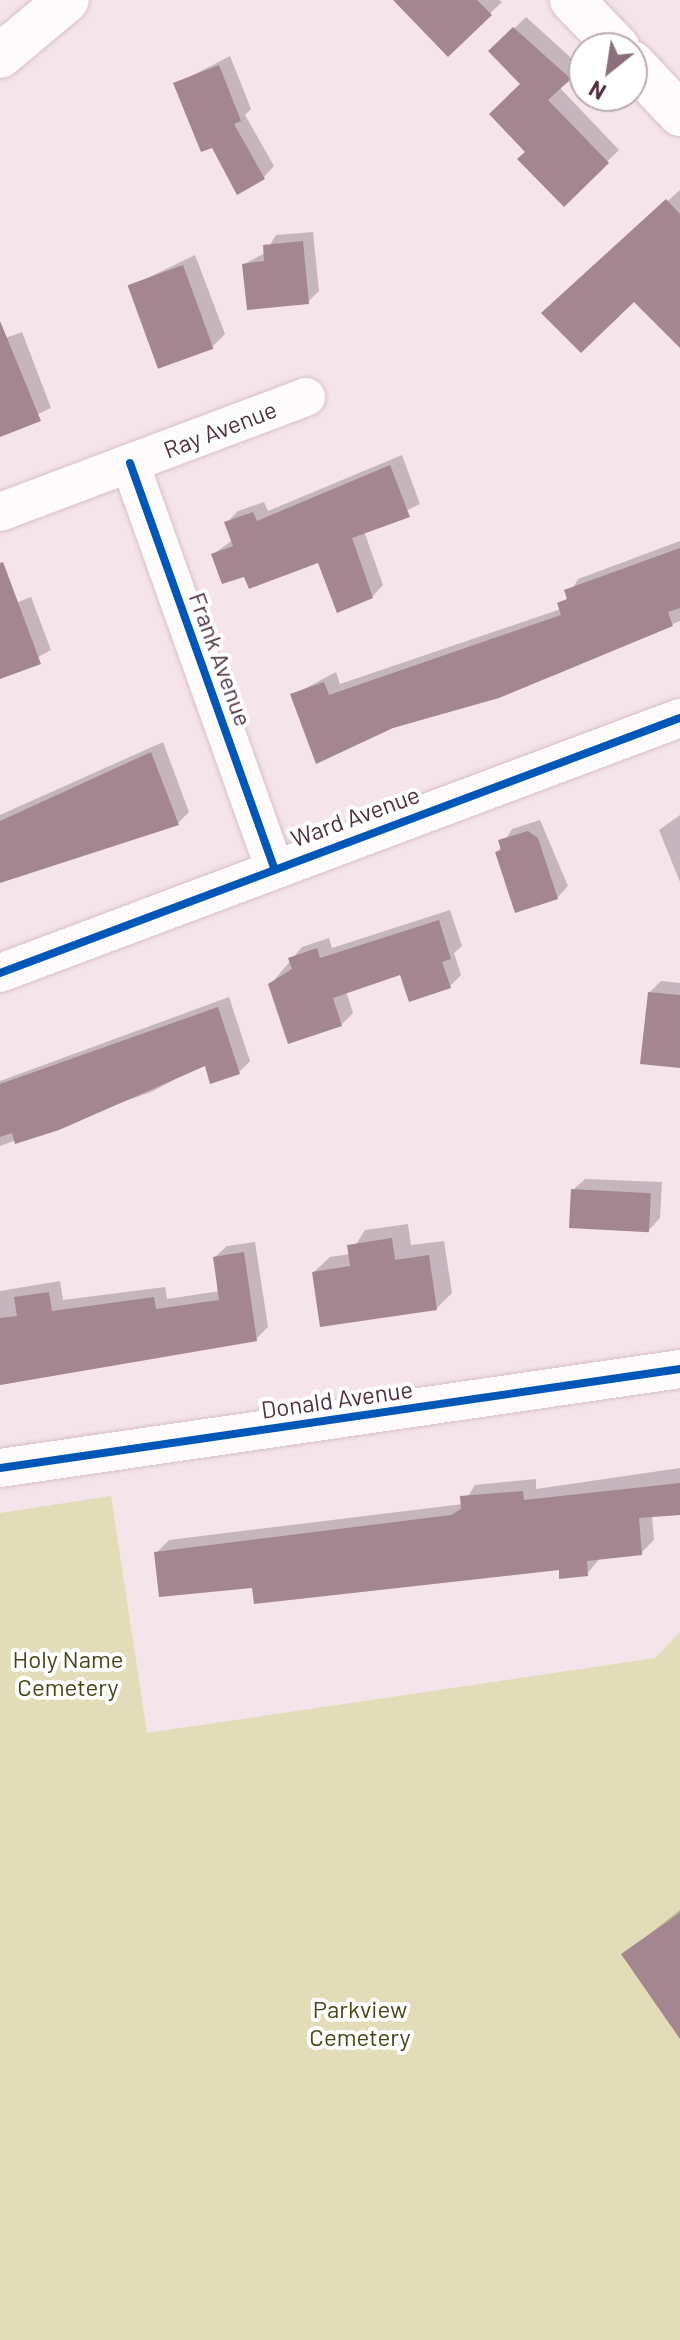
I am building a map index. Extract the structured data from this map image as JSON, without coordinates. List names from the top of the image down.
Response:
{
  "streets": {
    "street": [
      "Ray Avenue",
      "Frank Avenue",
      "Ward Avenue",
      "Donald Avenue"
    ]
  },
  "crossings": [
    ["Ray Avenue", "Frank Avenue"],
    ["Frank Avenue", "Ward Avenue"]
  ],
  "parks": ["Holy Name Cemetery", "Parkview Cemetery"],
  "north": "bottom left"
}
